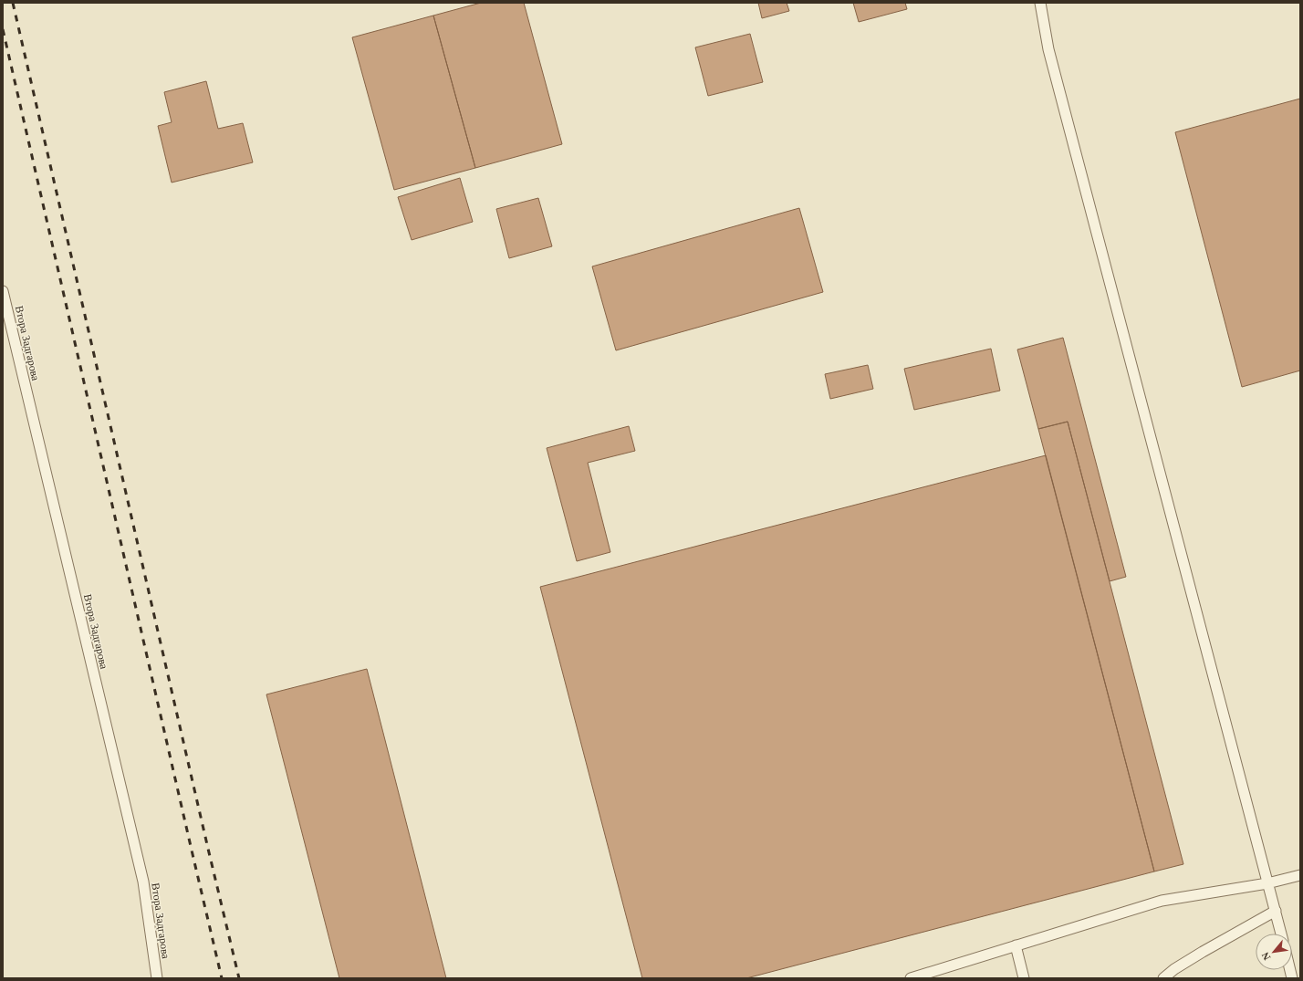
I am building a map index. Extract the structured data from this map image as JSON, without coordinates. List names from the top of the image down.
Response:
{
  "streets": {
    "lane": ["Втора Задгарова"]
  },
  "north": "bottom left"
}
